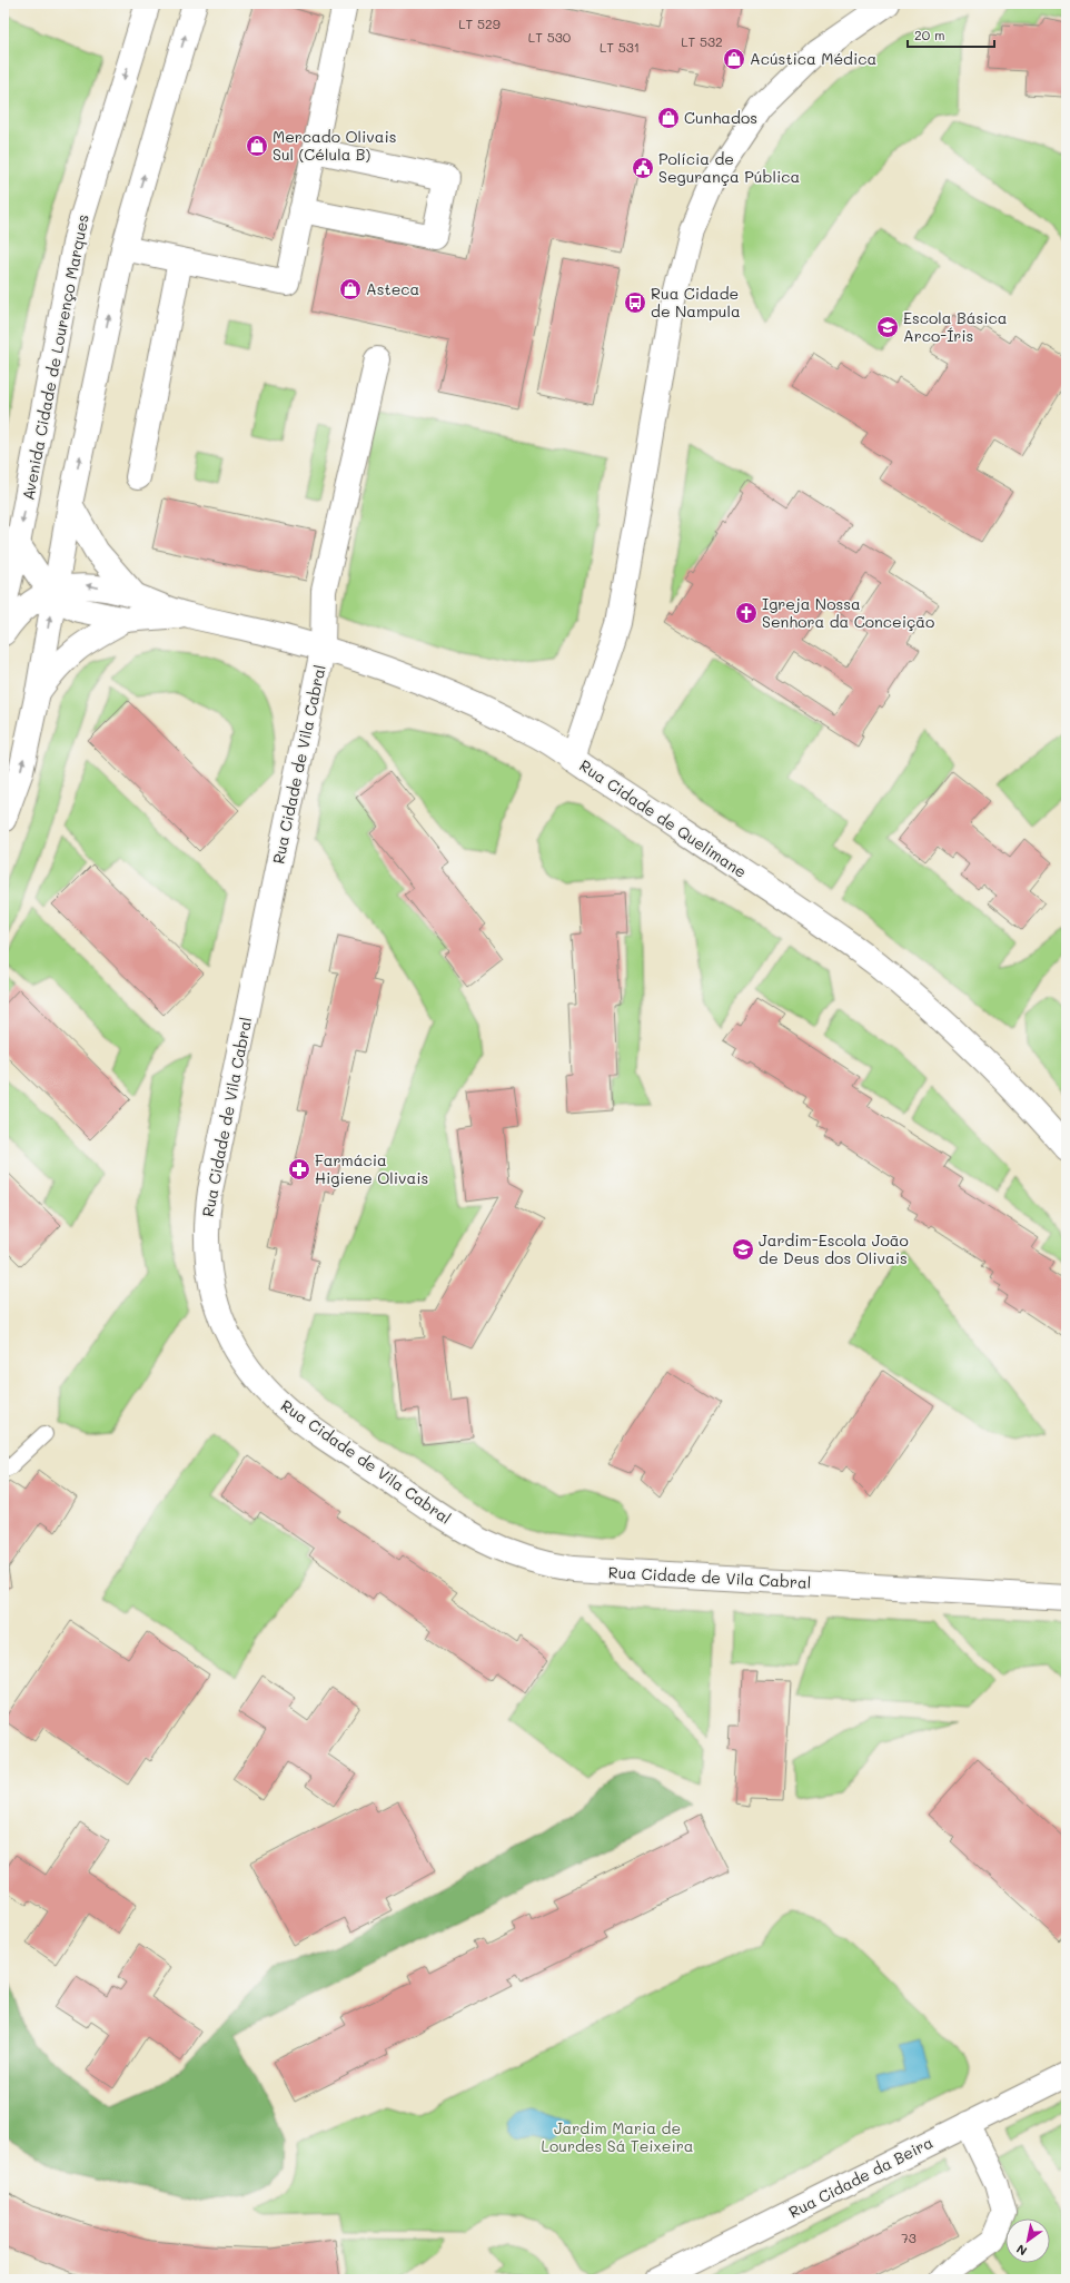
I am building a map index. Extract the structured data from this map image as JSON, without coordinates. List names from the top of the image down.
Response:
{
  "streets": {
    "street": [
      "Avenida Cidade de Lourenço Marques",
      "Rua Cidade de Vila Cabral",
      "Rua Cidade de Quelimane",
      "Rua Cidade da Beira"
    ]
  },
  "crossings": [
    ["Avenida Cidade de Lourenço Marques", "Rua Cidade de Quelimane"],
    ["Rua Cidade de Vila Cabral", "Rua Cidade de Quelimane"]
  ],
  "parks": ["Jardim Maria de Lourdes Sá Teixeira"],
  "places": {
    "shop": [
      "Acústica Médica",
      "Cunhados",
      "Mercado Olivais Sul (Célula B)",
      "Asteca"
    ],
    "public building": ["Polícia de Segurança Pública"],
    "bus stop": ["Rua Cidade de Nampula"],
    "school or university": ["Escola Básica Arco-Íris", "Jardim-Escola João de Deus dos Olivais"],
    "church": ["Igreja Nossa Senhora da Conceição"],
    "pharmacy": ["Farmácia Higiene Olivais"]
  },
  "house_numbers": [
    "LT 529",
    "LT 530",
    "LT 532",
    "LT 531",
    "73"
  ],
  "scale_bar": "20 m",
  "north": "bottom left"
}
